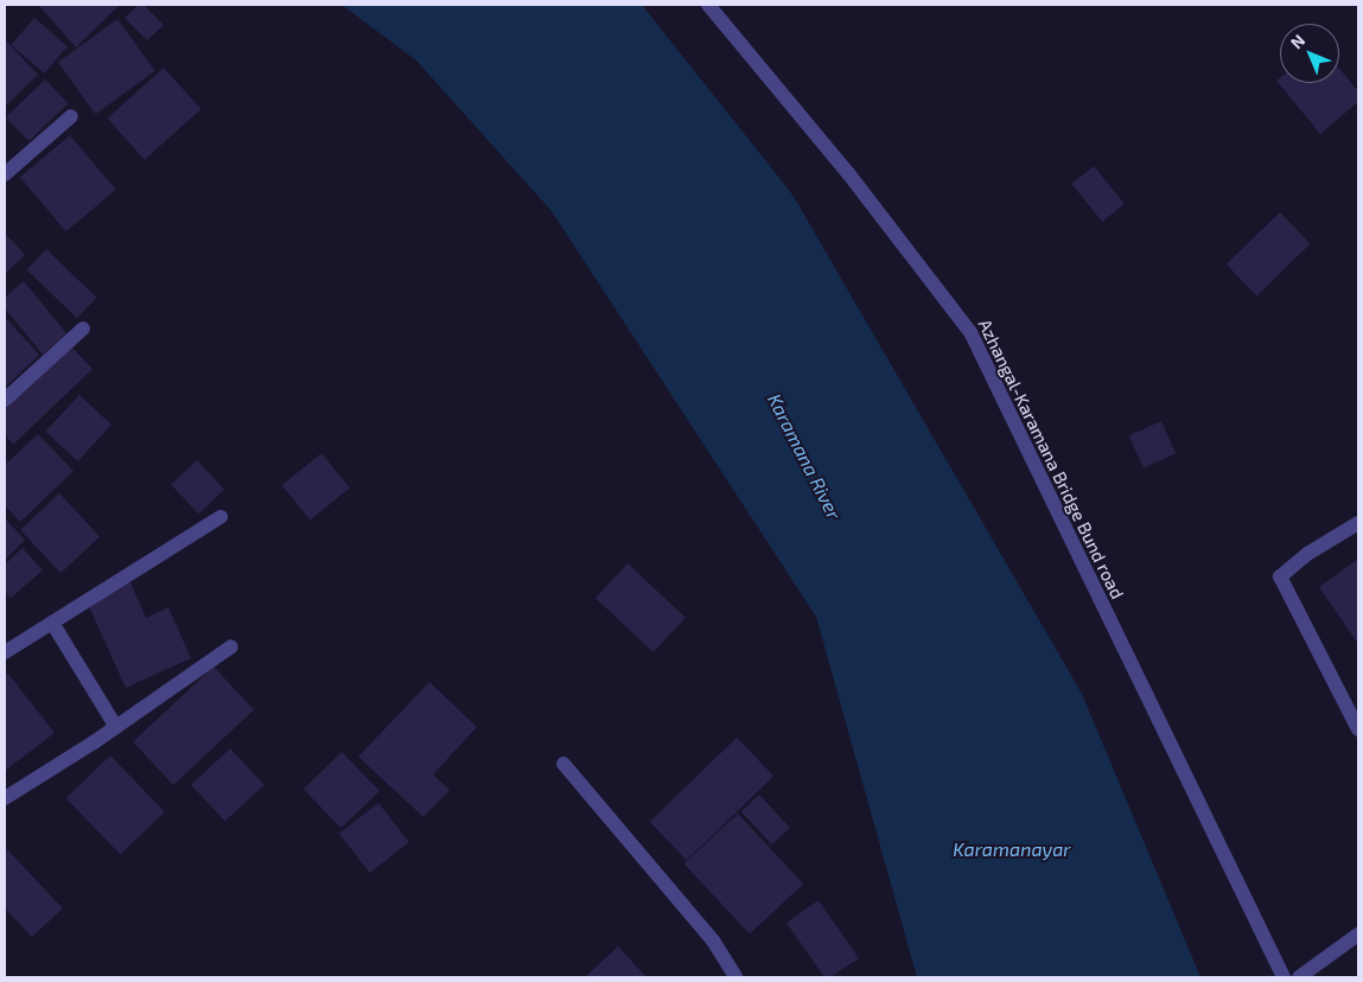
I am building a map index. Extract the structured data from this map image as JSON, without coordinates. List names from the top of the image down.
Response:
{
  "streets": {
    "street": ["Azhangal-Karamana Bridge Bund road"]
  },
  "water": ["Karamana River", "Karamanayar"],
  "north": "top left"
}
